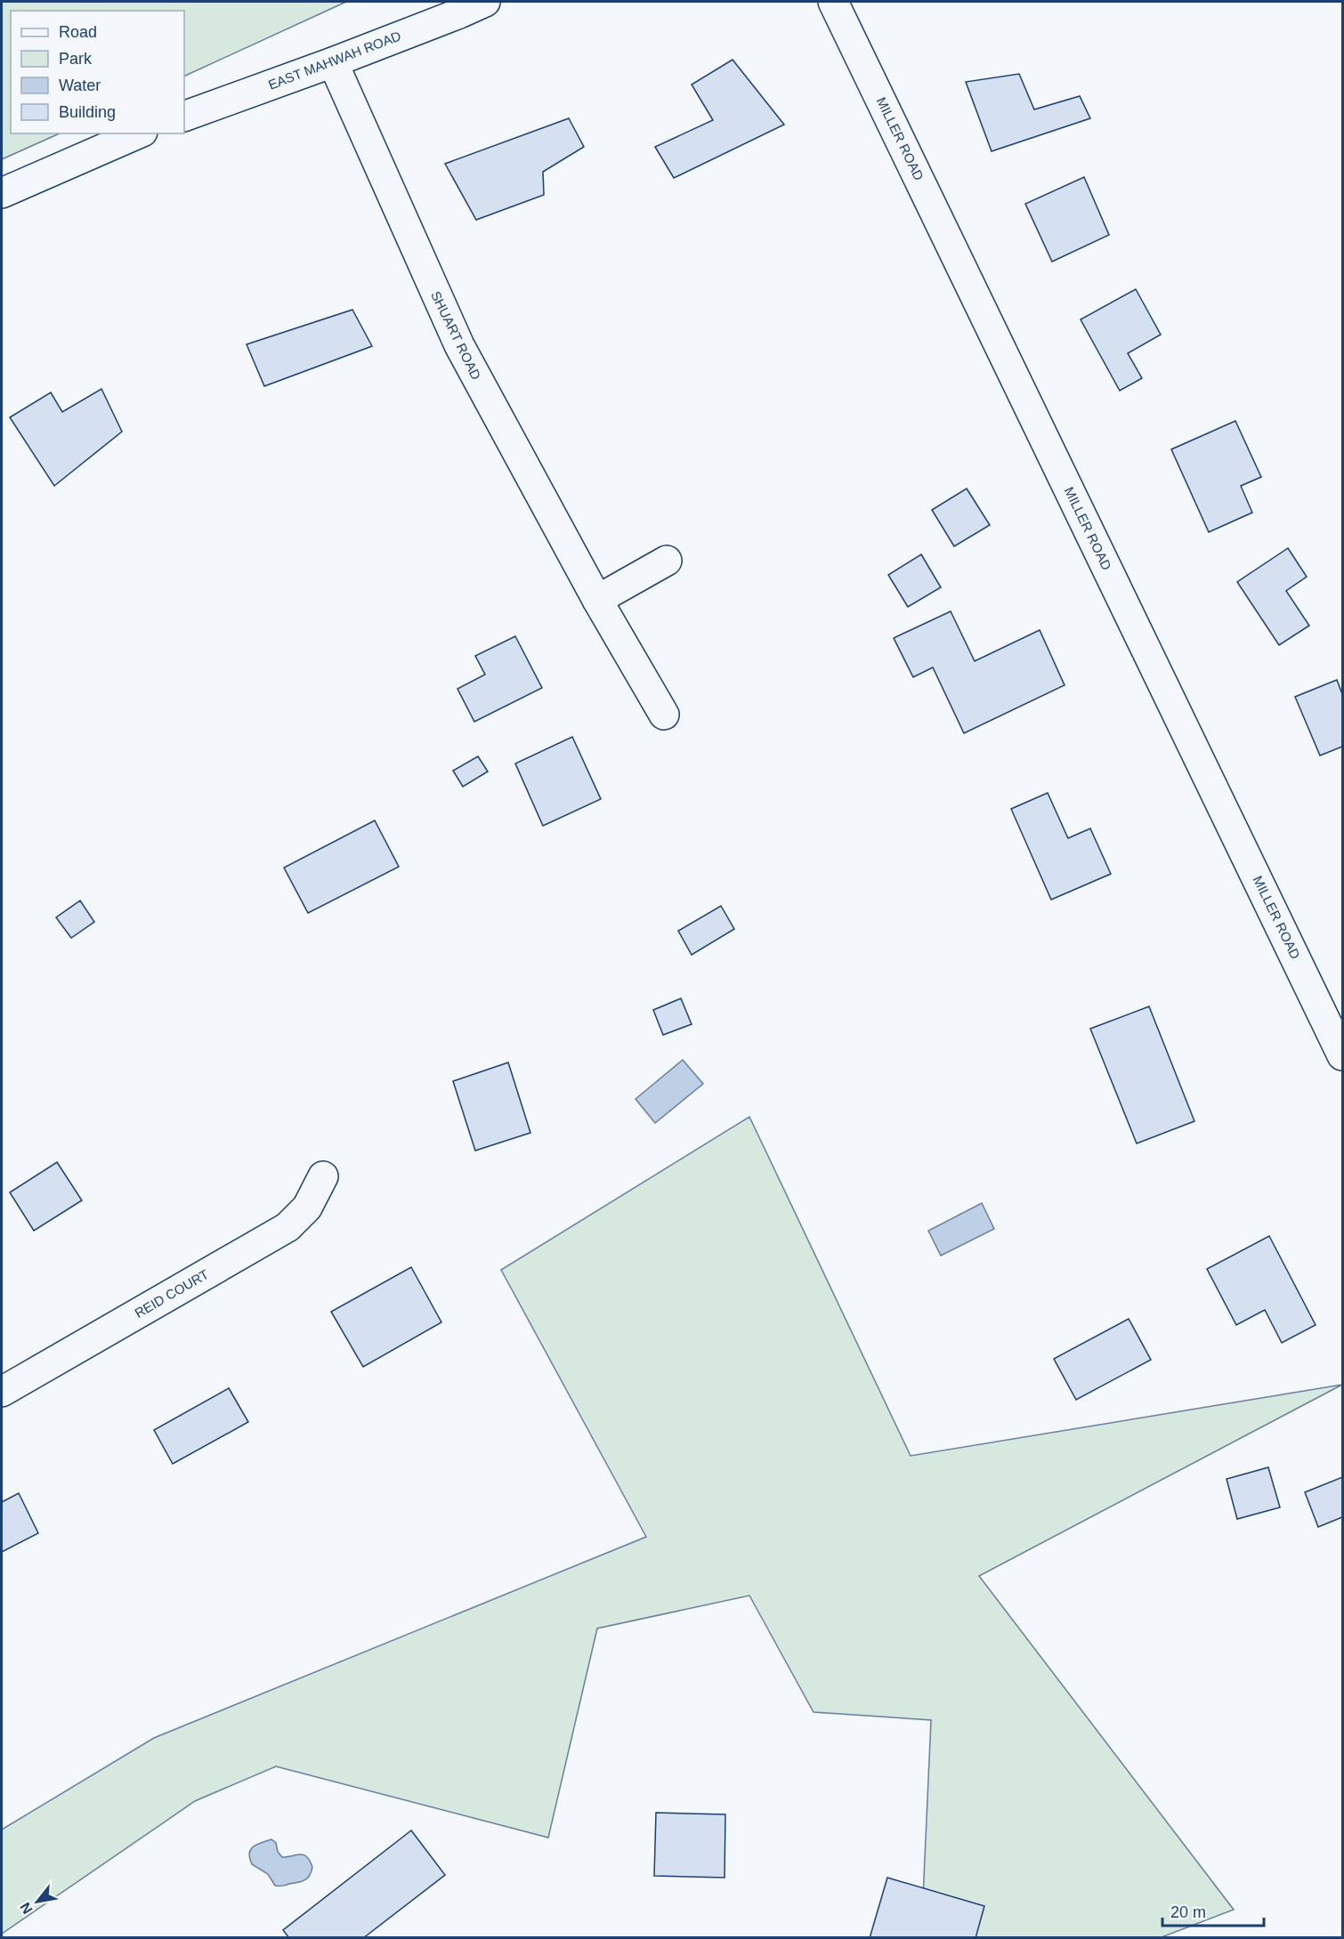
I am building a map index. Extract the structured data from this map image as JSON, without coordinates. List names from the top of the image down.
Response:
{
  "streets": {
    "street": [
      "EAST MAHWAH ROAD",
      "MILLER ROAD",
      "SHUART ROAD",
      "REID COURT"
    ]
  },
  "crossings": [
    ["EAST MAHWAH ROAD", "SHUART ROAD"]
  ],
  "legend": [
    "Road",
    "Park",
    "Water",
    "Building"
  ],
  "scale_bar": "20 m",
  "north": "bottom left"
}
